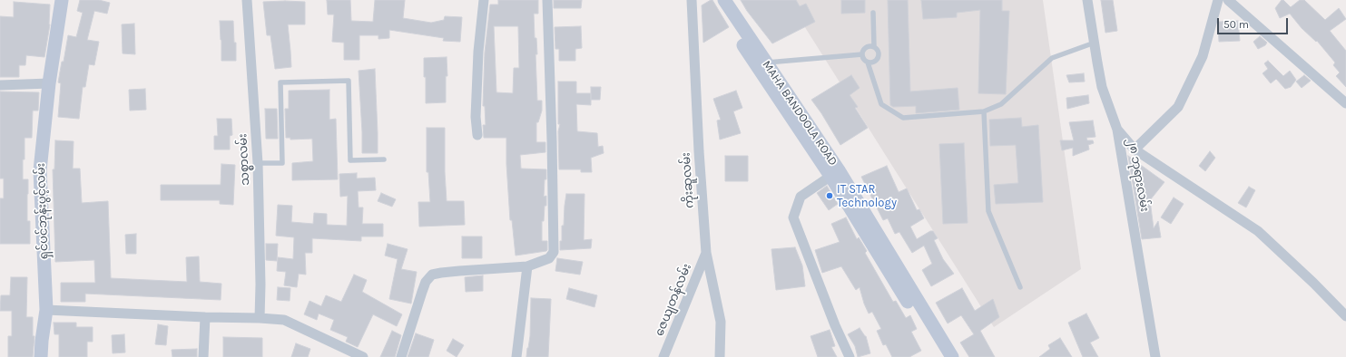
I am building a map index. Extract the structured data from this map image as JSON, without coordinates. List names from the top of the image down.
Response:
{
  "streets": {
    "main road": ["MAHA BANDOOLA ROAD", "ရှင်ပင်ဘုန်းပွင့်လမ်း"],
    "street": [
      "သစ္စာလမ်း",
      "၂၈ ဘုရားလမ်း",
      "ကိုးဆူလမ်း",
      "ဇေယျတန်လမ်း"
    ]
  },
  "crossings": [
    ["ကိုးဆူလမ်း", "ဇေယျတန်လမ်း"]
  ],
  "places": ["IT STAR Technology"],
  "scale_bar": "50 m"
}
